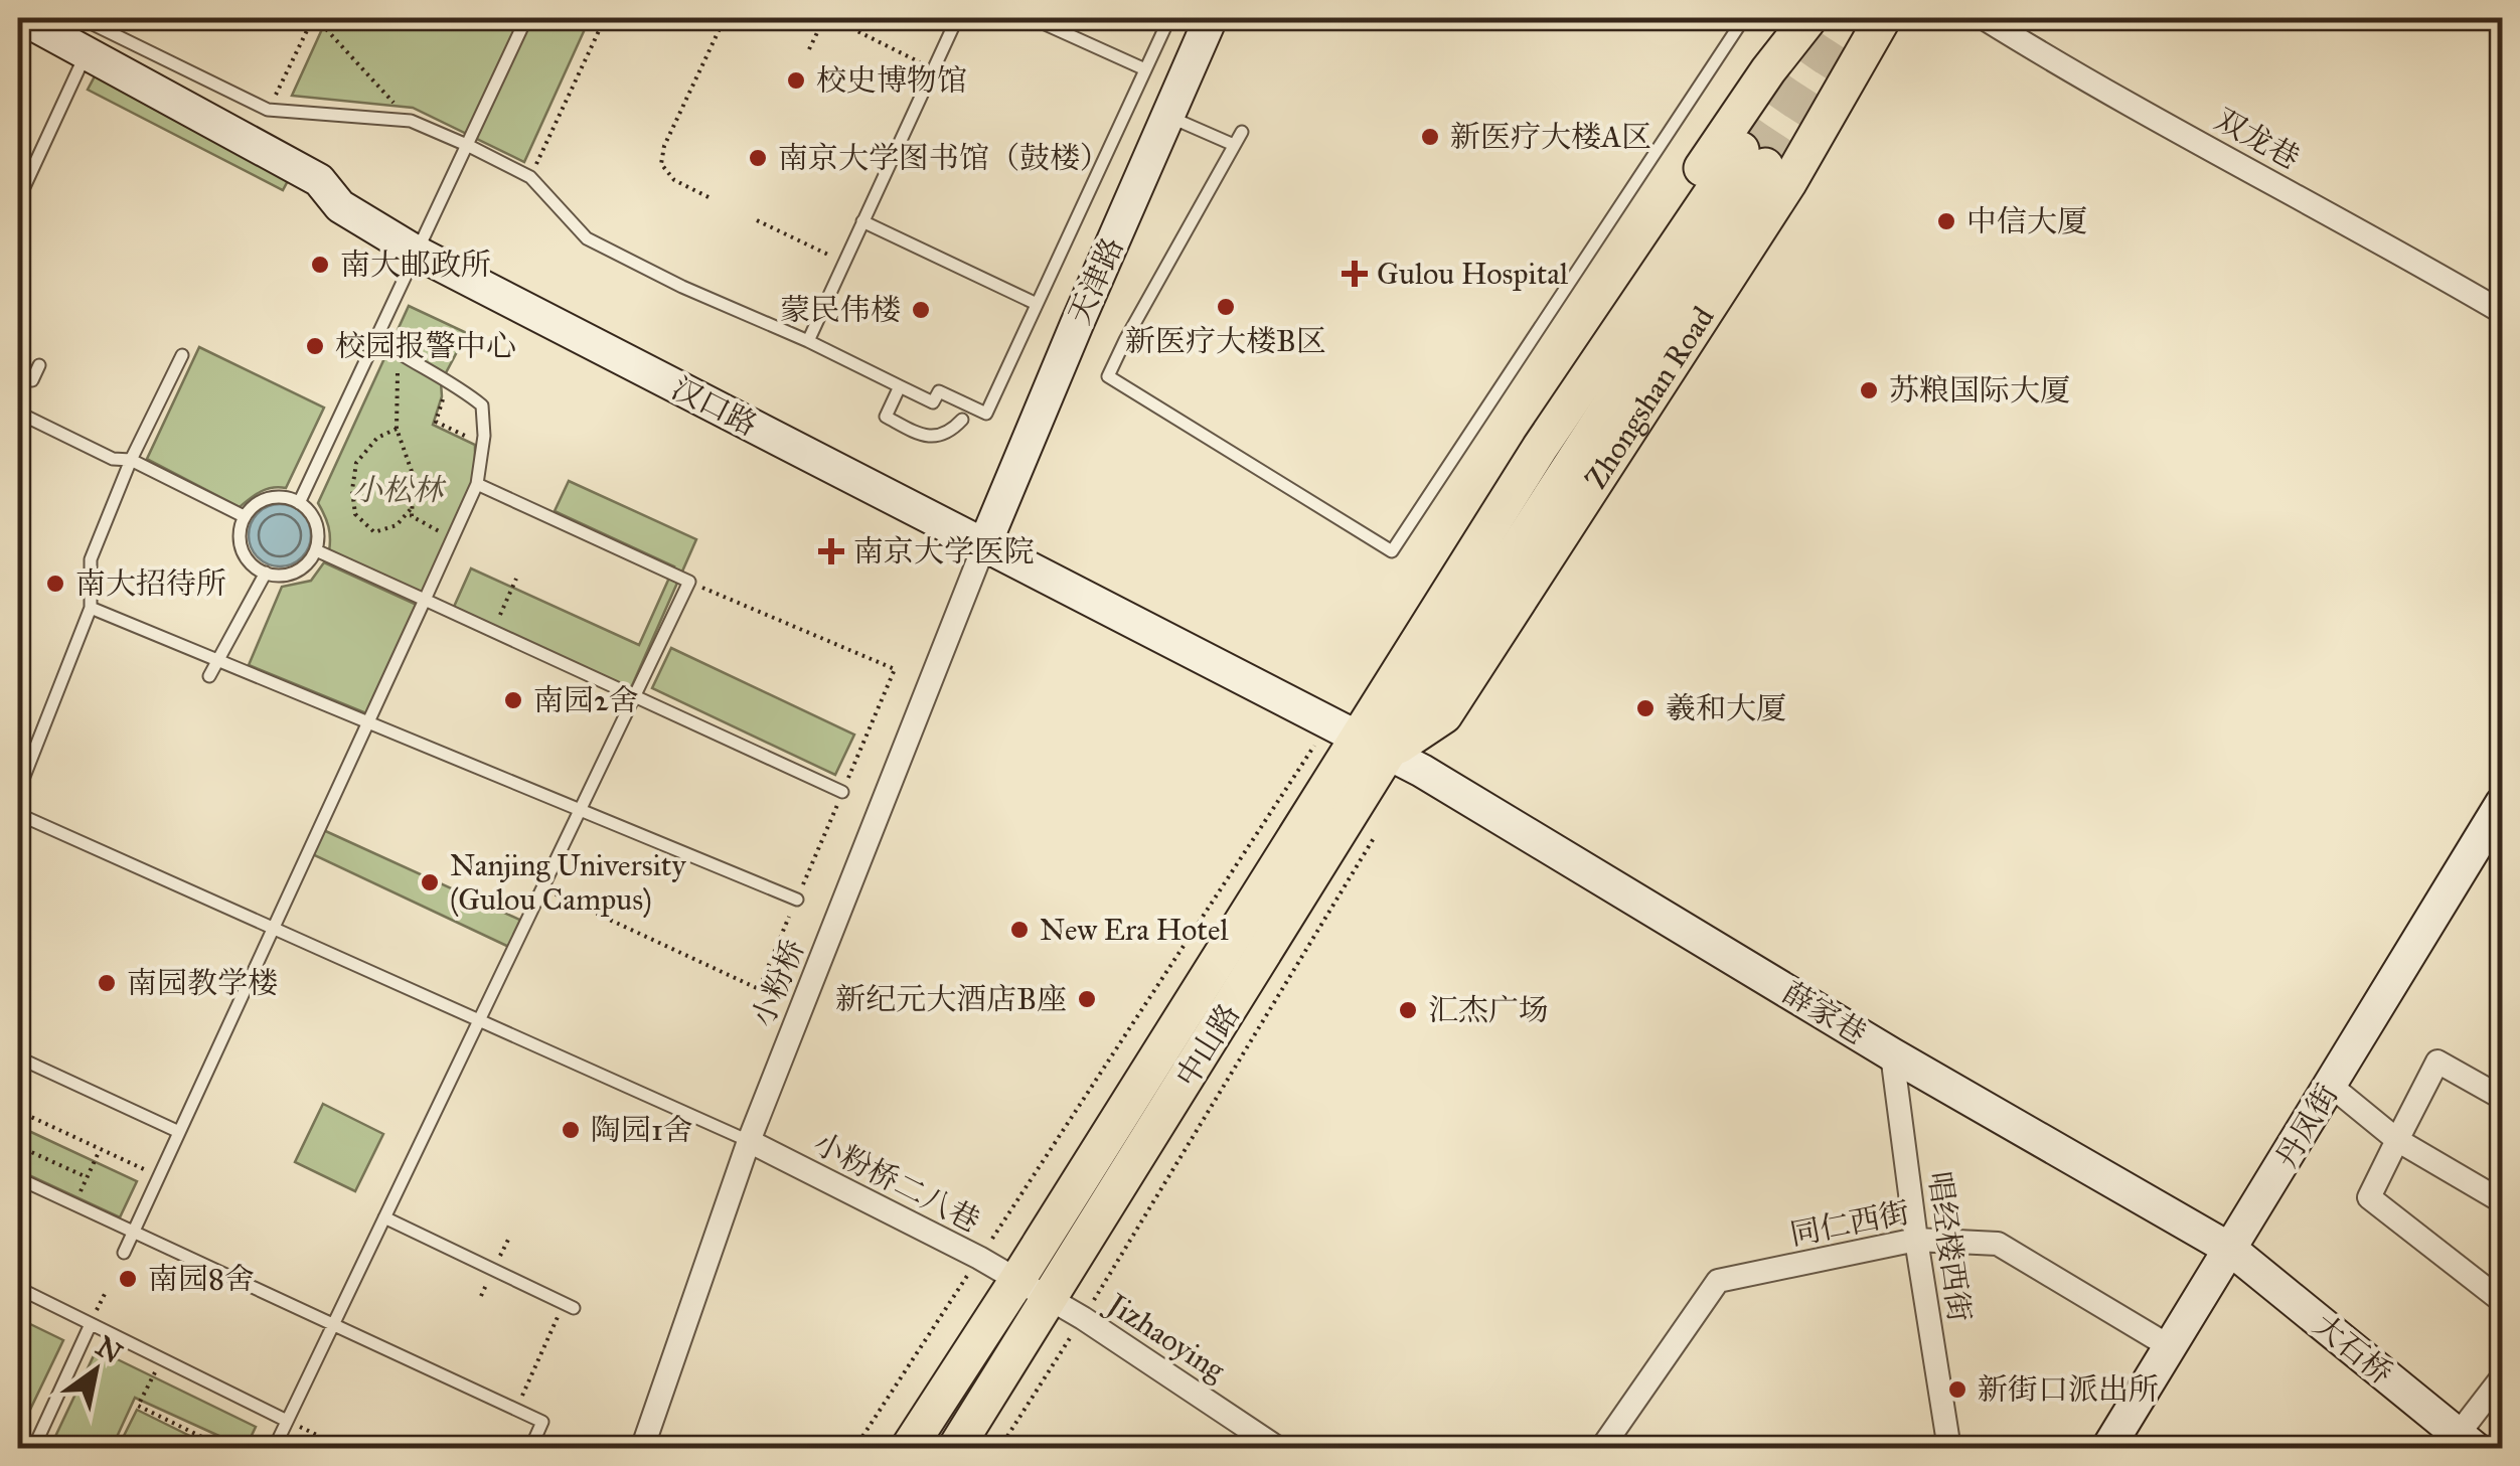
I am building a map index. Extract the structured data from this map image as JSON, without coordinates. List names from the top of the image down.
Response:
{
  "streets": {
    "street": [
      "双龙巷",
      "天津路",
      "汉口路",
      "小粉桥",
      "薛家巷",
      "丹凤街",
      "小粉桥二八巷",
      "同仁西街",
      "唱经楼西街",
      "Jizhaoying",
      "大石桥"
    ]
  },
  "crossings": [
    ["天津路", "汉口路"],
    ["天津路", "小粉桥"],
    ["汉口路", "小粉桥"],
    ["汉口路", "薛家巷"],
    ["小粉桥", "小粉桥二八巷"],
    ["薛家巷", "丹凤街"],
    ["薛家巷", "唱经楼西街"],
    ["薛家巷", "大石桥"],
    ["丹凤街", "同仁西街"],
    ["丹凤街", "大石桥"],
    ["小粉桥二八巷", "Jizhaoying"],
    ["同仁西街", "唱经楼西街"]
  ],
  "parks": ["小松林"],
  "places": {
    "other": [
      "校史博物馆",
      "新医疗大楼A区",
      "南京大学图书馆（鼓楼）",
      "中信大厦",
      "南大邮政所",
      "新医疗大楼B区",
      "蒙民伟楼",
      "校园报警中心",
      "苏粮国际大厦",
      "南大招待所",
      "南园2舍",
      "羲和大厦",
      "Nanjing University (Gulou Campus)",
      "New Era Hotel",
      "南园教学楼",
      "新纪元大酒店B座",
      "汇杰广场",
      "陶园1舍",
      "南园8舍",
      "新街口派出所"
    ],
    "health": ["Gulou Hospital", "南京大学医院"]
  },
  "north": "top right"
}
